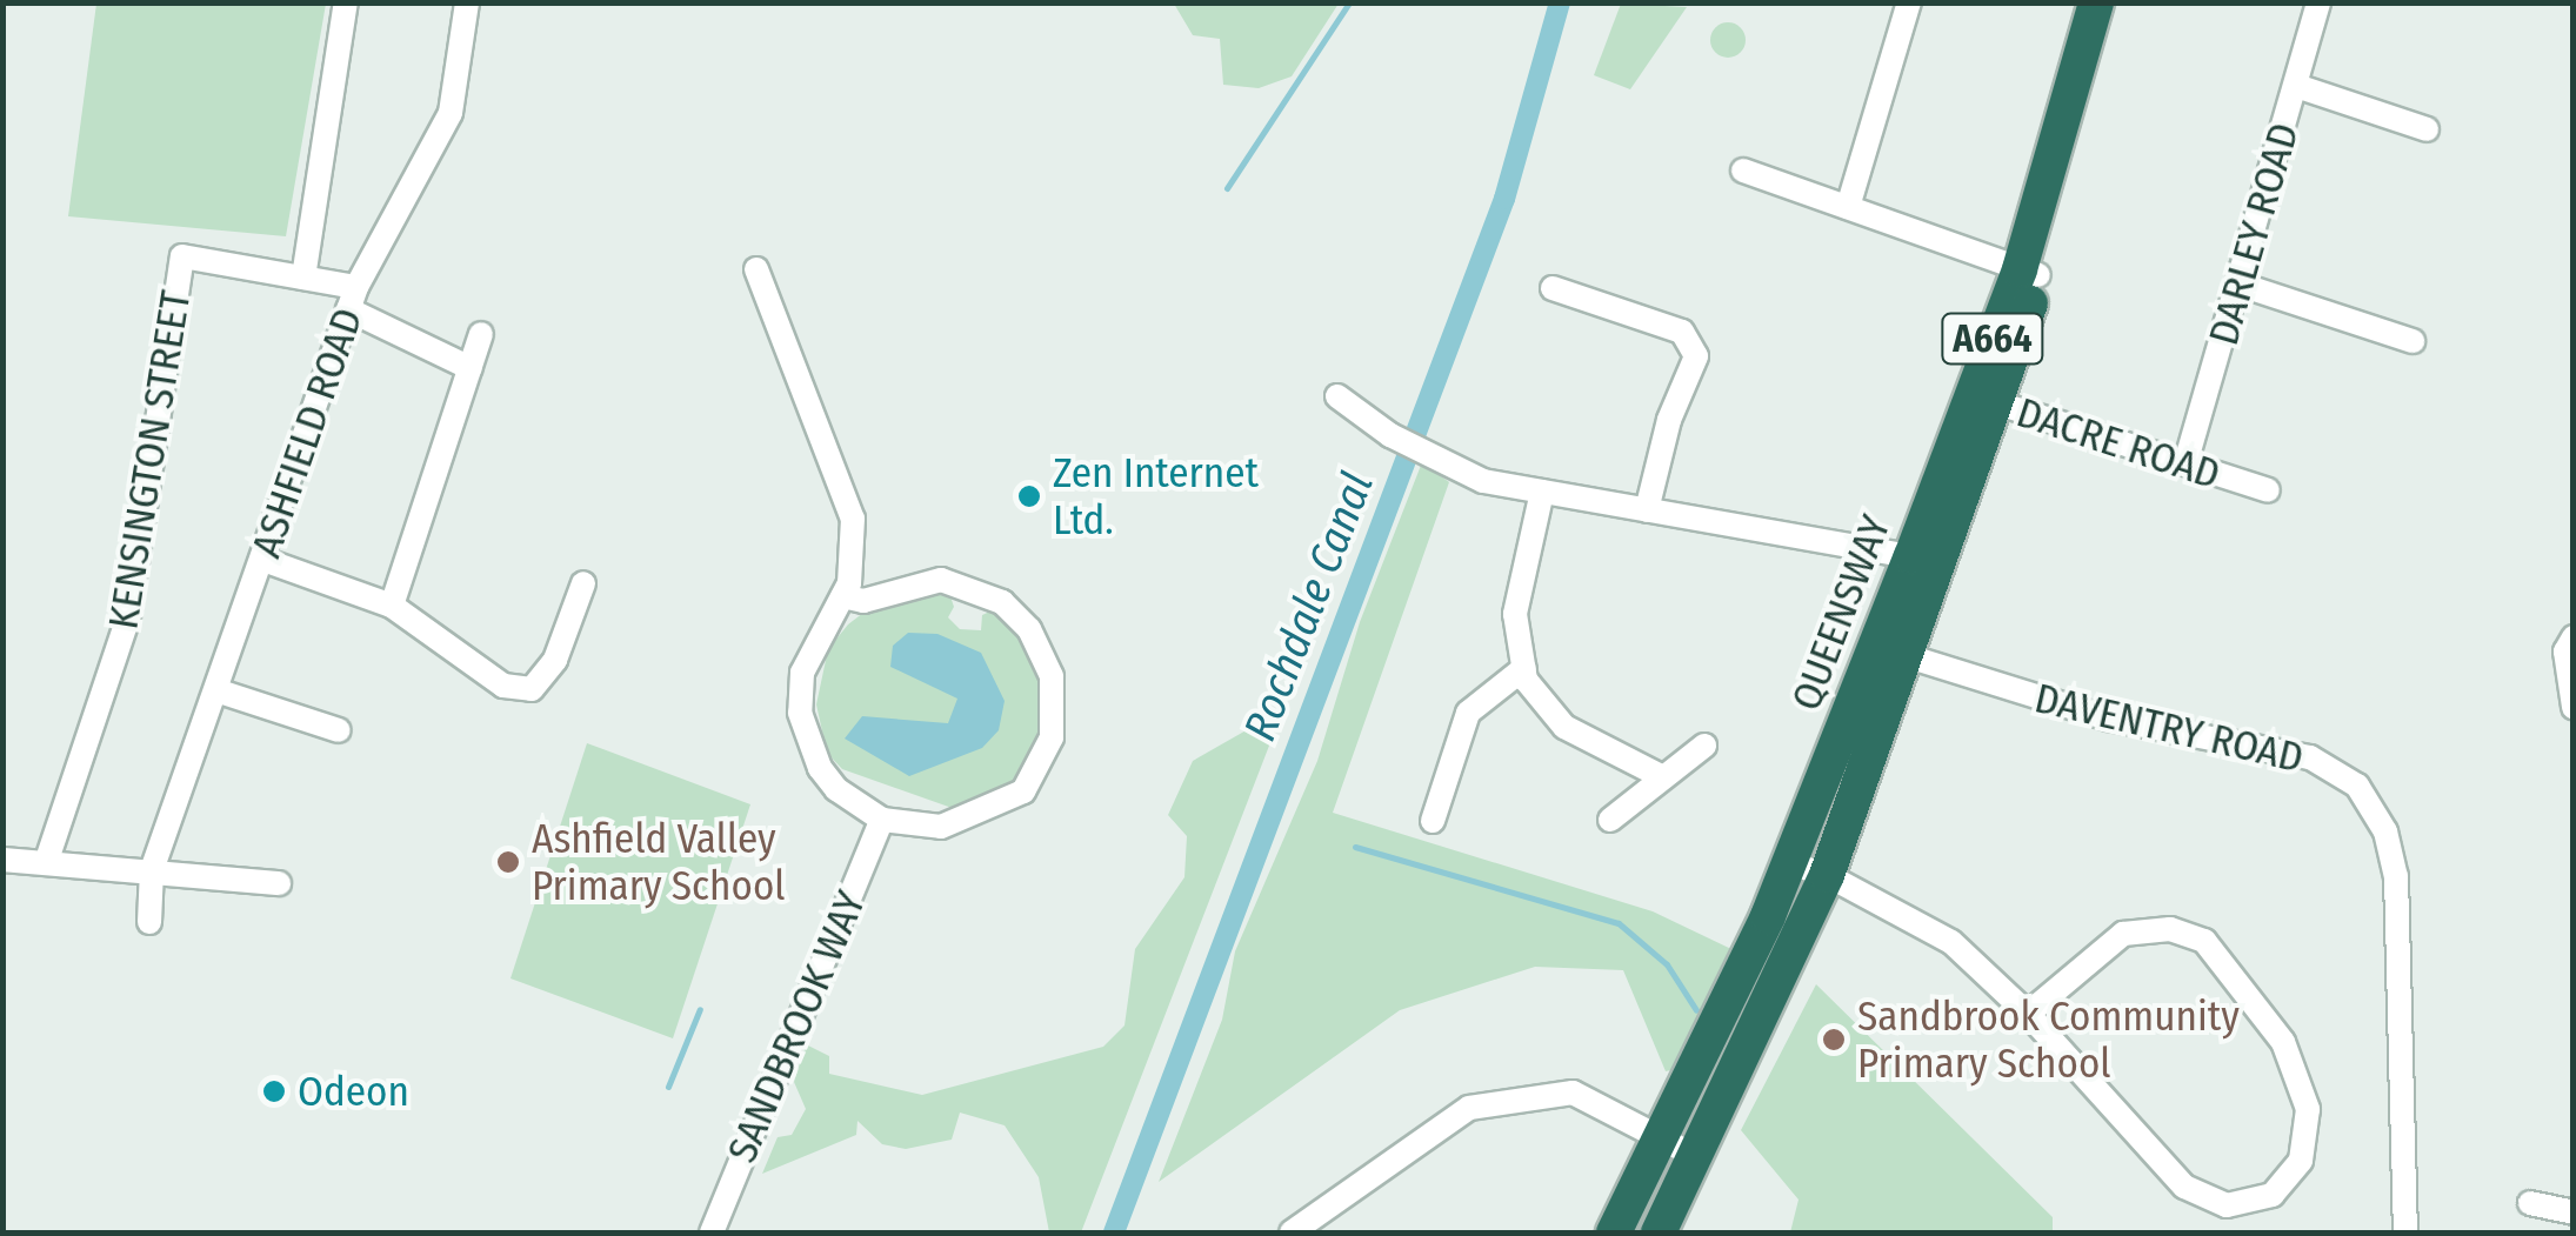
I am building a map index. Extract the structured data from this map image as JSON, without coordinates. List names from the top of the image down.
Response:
{
  "streets": {
    "highway": ["A664", "QUEENSWAY"],
    "street": [
      "DARLEY ROAD",
      "ASHFIELD ROAD",
      "DACRE ROAD",
      "KENSINGTON STREET",
      "DAVENTRY ROAD",
      "SANDBROOK WAY"
    ]
  },
  "crossings": [
    ["DARLEY ROAD", "DACRE ROAD"],
    ["DACRE ROAD", "QUEENSWAY"],
    ["QUEENSWAY", "DAVENTRY ROAD"]
  ],
  "water": ["Rochdale Canal"],
  "places": [
    "Zen Internet Ltd.",
    "Ashfield Valley Primary School",
    "Sandbrook Community Primary School",
    "Odeon"
  ]
}
